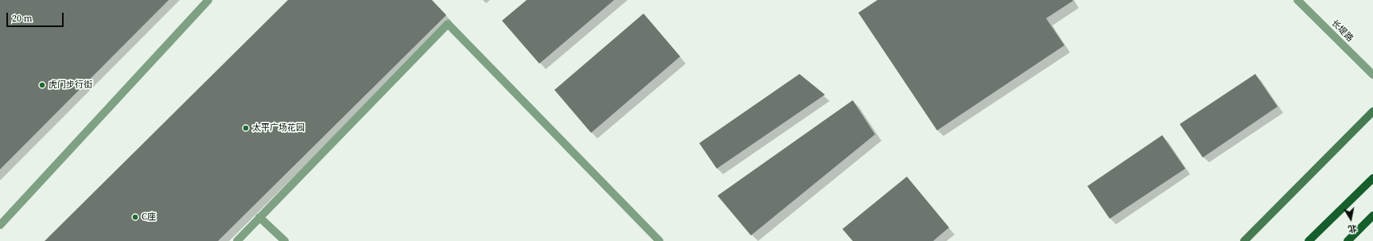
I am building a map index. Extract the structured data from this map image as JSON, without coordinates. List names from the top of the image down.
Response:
{
  "streets": {
    "street": ["长堤路"]
  },
  "places": ["虎门步行街", "太平广场花园", "C座"],
  "scale_bar": "20 m",
  "north": "bottom"
}
